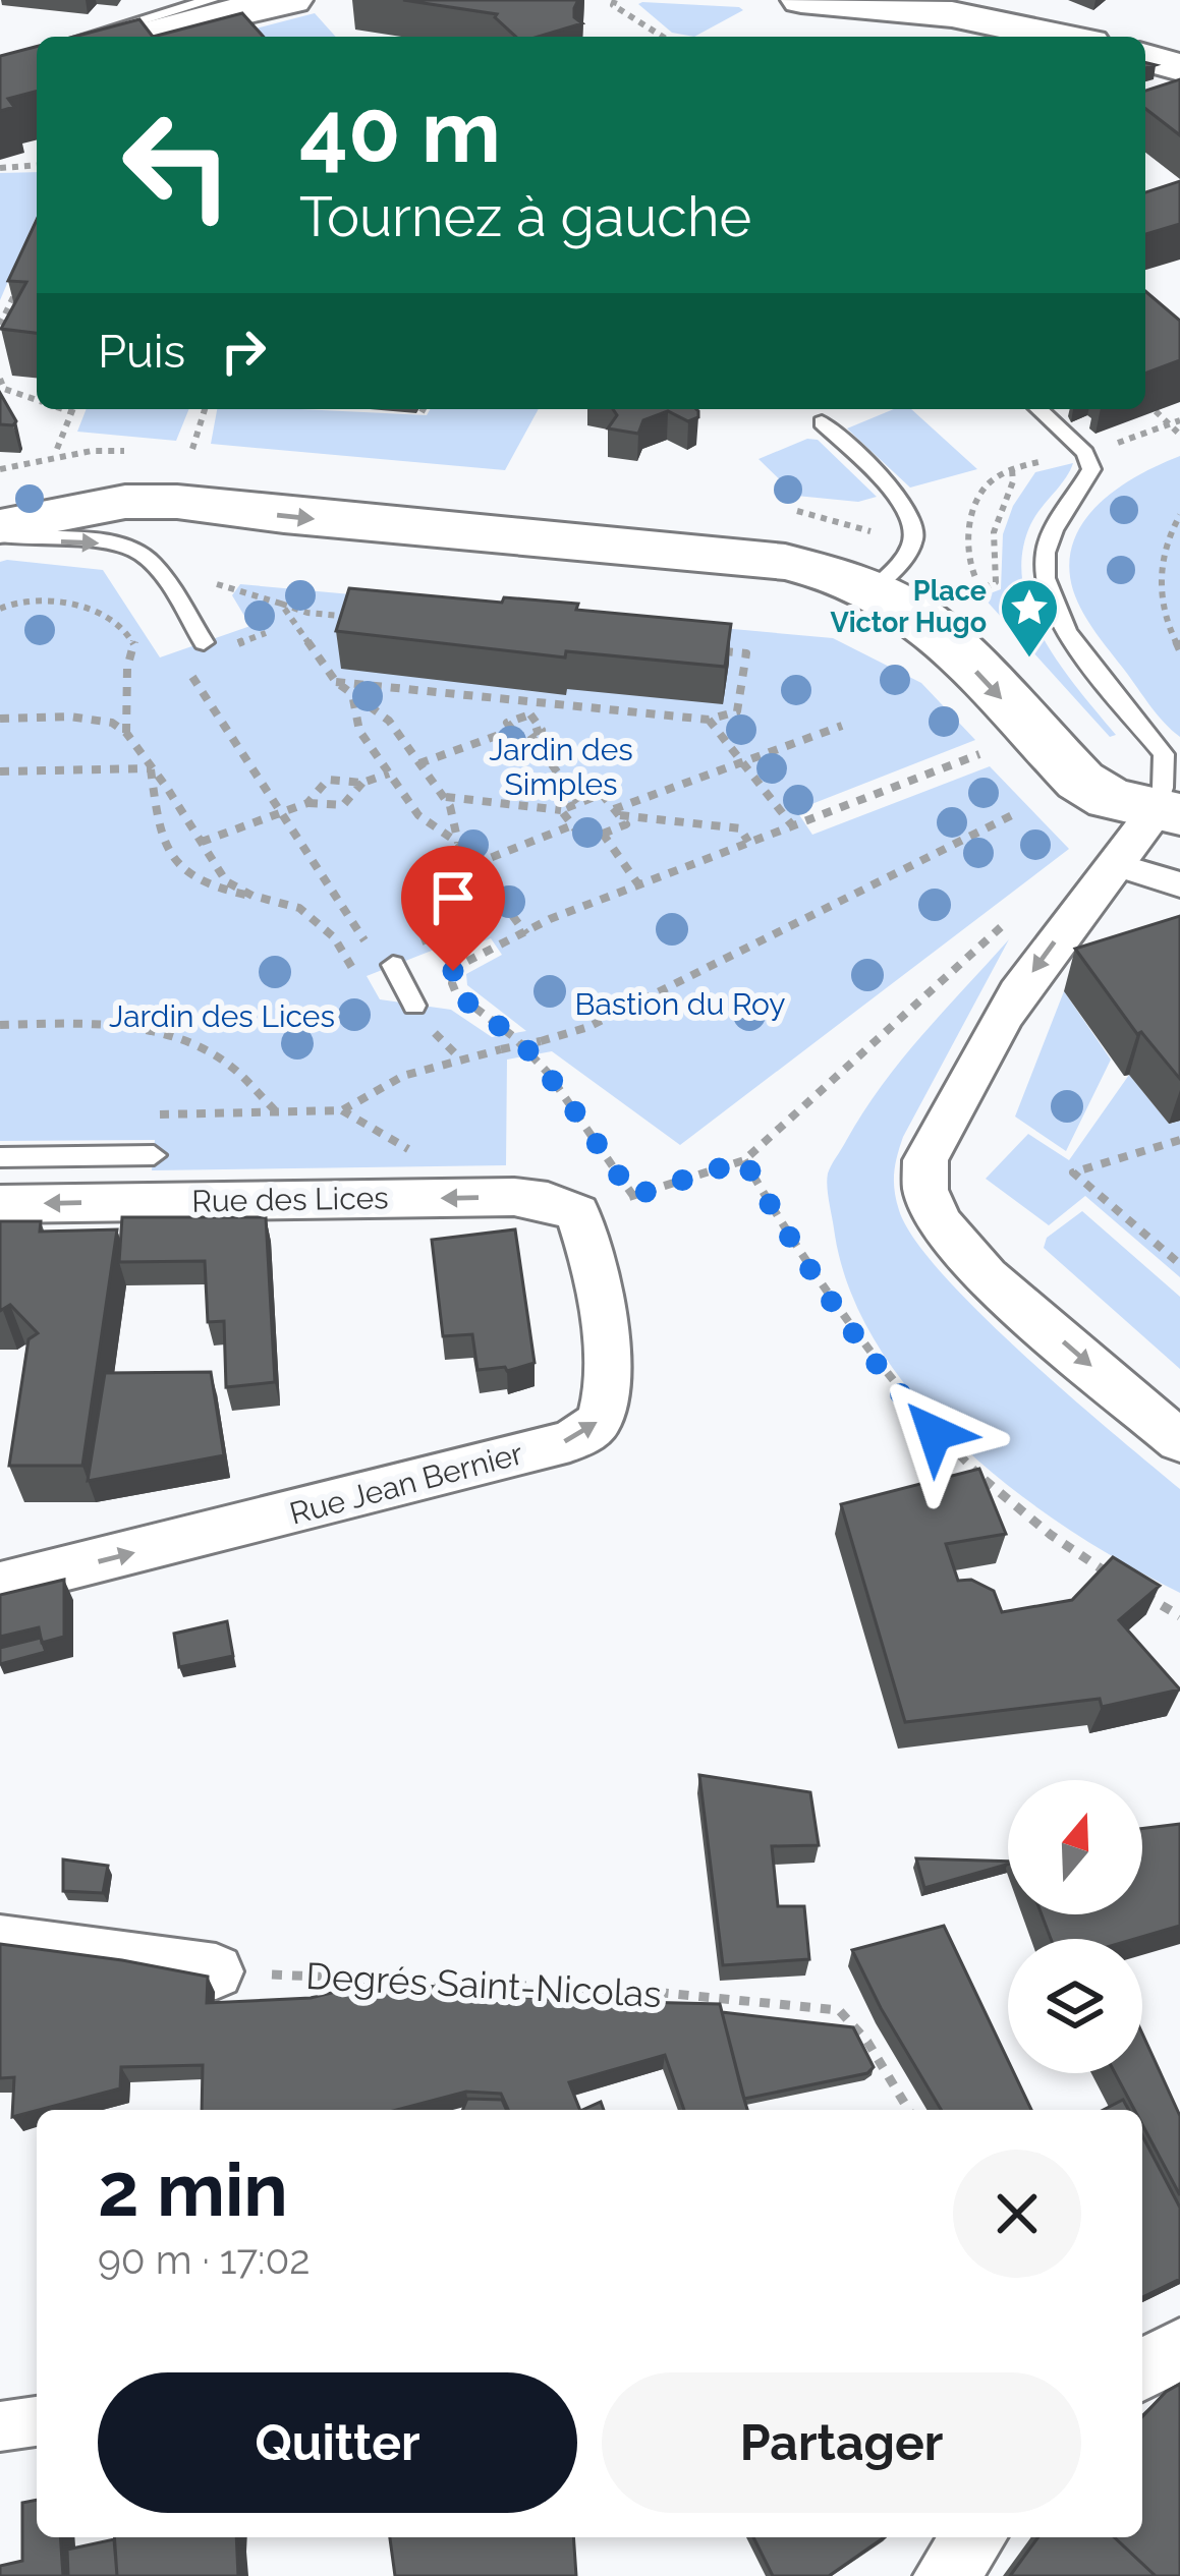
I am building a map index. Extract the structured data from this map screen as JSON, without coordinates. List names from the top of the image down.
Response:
{
  "streets": {
    "street": ["Rue des Lices", "Rue Jean Bernier"],
    "path": ["Degrés Saint-Nicolas"]
  },
  "crossings": [
    ["Rue des Lices", "Rue Jean Bernier"]
  ],
  "one_way": ["Rue des Lices", "Rue Jean Bernier"],
  "parks": ["Jardin des Simples", "Bastion du Roy", "Jardin des Lices"],
  "places": {
    "place": ["Place Victor Hugo"]
  },
  "north": "top",
  "page": {
    "turn": ["40 m", "Tournez à gauche"],
    "then": "Puis",
    "heading": ["2 min", "90 m · 17:02"],
    "buttons": ["Quitter", "Partager"]
  }
}
